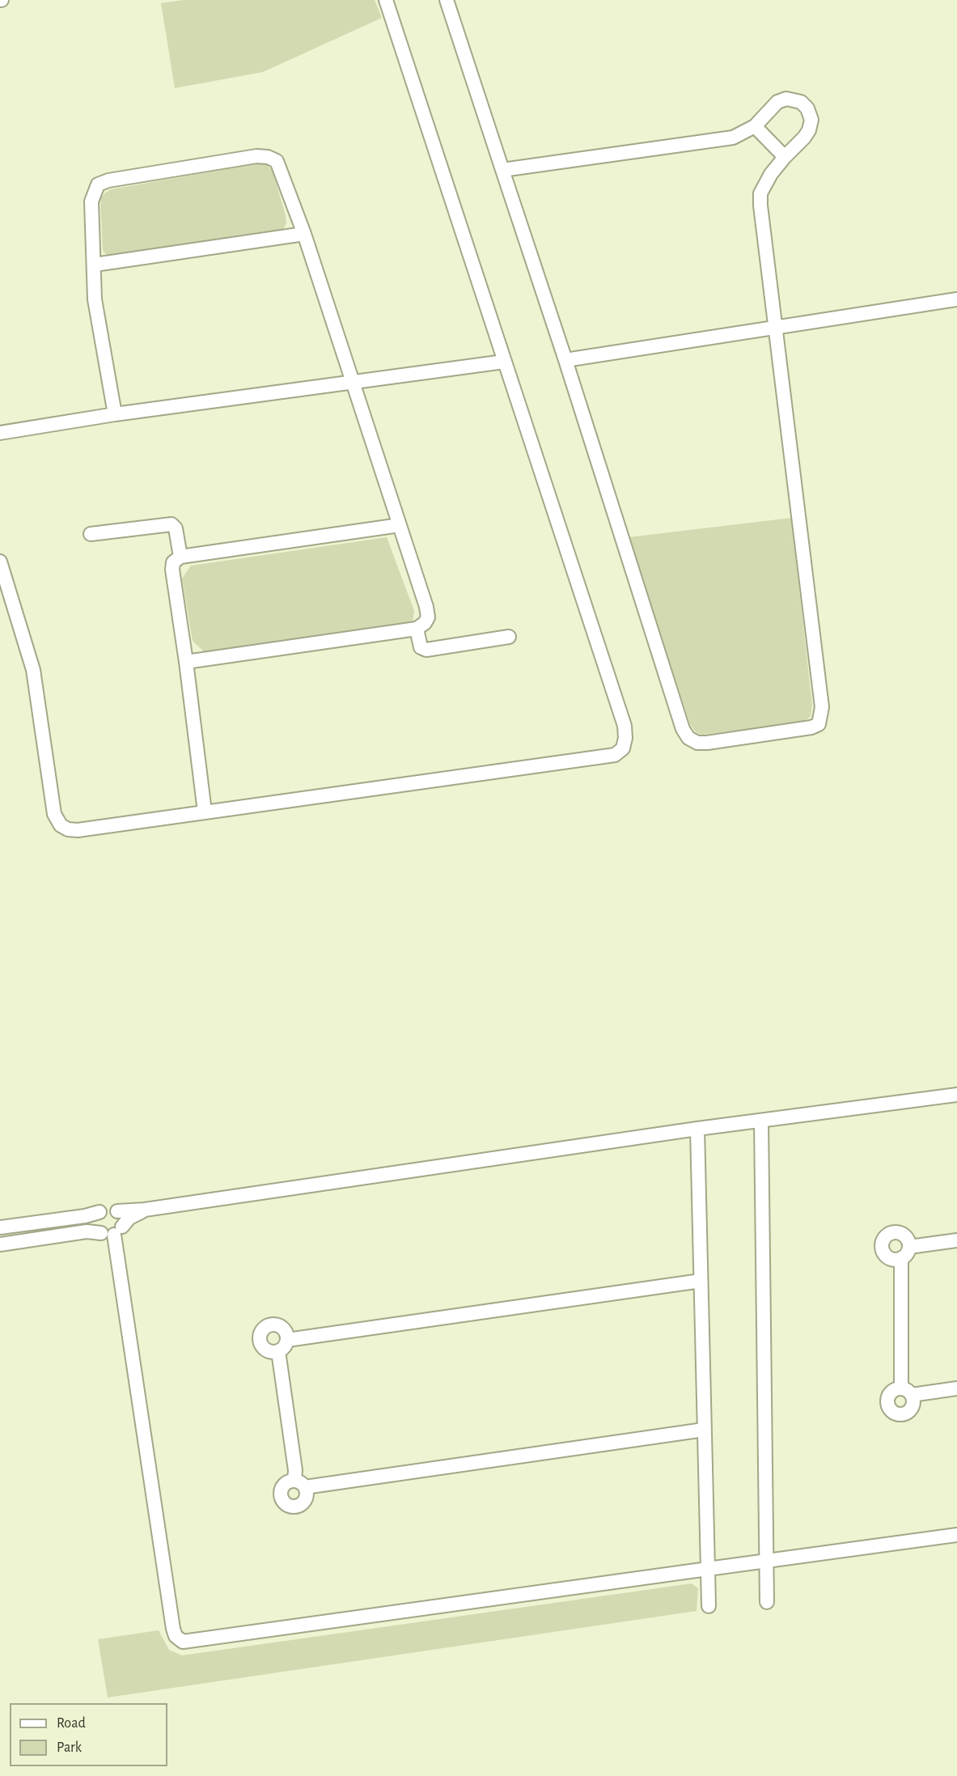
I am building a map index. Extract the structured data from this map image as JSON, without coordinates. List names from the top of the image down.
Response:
{
  "legend": ["Road", "Park"]
}
